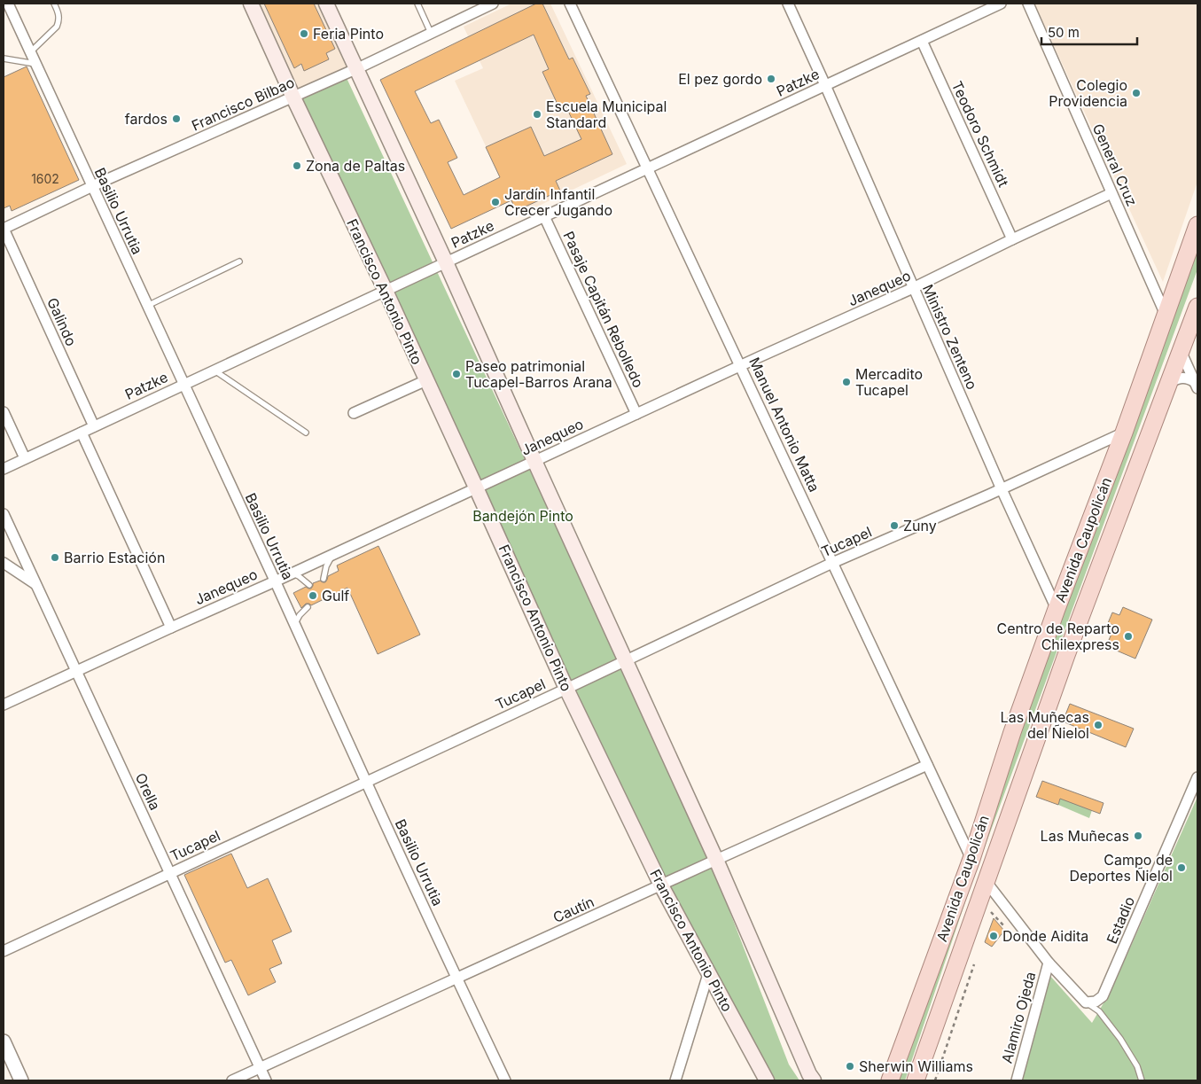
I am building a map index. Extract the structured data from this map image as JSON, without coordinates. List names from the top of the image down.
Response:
{
  "streets": {
    "main road": ["Francisco Antonio Pinto", "Avenida Caupolicán"],
    "street": [
      "Patzke",
      "Francisco Bilbao",
      "Teodoro Schmidt",
      "General Cruz",
      "Basilio Urrutia",
      "Janequeo",
      "Pasaje Capitán Rebolledo",
      "Galindo",
      "Ministro Zenteno",
      "Manuel Antonio Matta",
      "Tucapel",
      "Orella",
      "Cautín",
      "Estadio",
      "Alamiro Ojeda"
    ]
  },
  "crossings": [
    ["Patzke", "Teodoro Schmidt"],
    ["Patzke", "Basilio Urrutia"],
    ["Patzke", "Francisco Antonio Pinto"],
    ["Patzke", "Pasaje Capitán Rebolledo"],
    ["Patzke", "Galindo"],
    ["Patzke", "Ministro Zenteno"],
    ["Patzke", "Manuel Antonio Matta"],
    ["Francisco Bilbao", "Basilio Urrutia"],
    ["Francisco Bilbao", "Francisco Antonio Pinto"],
    ["Francisco Bilbao", "Galindo"],
    ["Teodoro Schmidt", "Janequeo"],
    ["General Cruz", "Janequeo"],
    ["General Cruz", "Avenida Caupolicán"],
    ["Basilio Urrutia", "Janequeo"],
    ["Basilio Urrutia", "Tucapel"],
    ["Basilio Urrutia", "Cautín"],
    ["Janequeo", "Francisco Antonio Pinto"],
    ["Janequeo", "Pasaje Capitán Rebolledo"],
    ["Janequeo", "Ministro Zenteno"],
    ["Janequeo", "Manuel Antonio Matta"],
    ["Janequeo", "Orella"],
    ["Francisco Antonio Pinto", "Tucapel"],
    ["Francisco Antonio Pinto", "Cautín"],
    ["Ministro Zenteno", "Avenida Caupolicán"],
    ["Ministro Zenteno", "Tucapel"],
    ["Manuel Antonio Matta", "Avenida Caupolicán"],
    ["Manuel Antonio Matta", "Tucapel"],
    ["Manuel Antonio Matta", "Cautín"],
    ["Avenida Caupolicán", "Tucapel"],
    ["Tucapel", "Orella"],
    ["Orella", "Cautín"]
  ],
  "parks": ["Bandejón Pinto"],
  "places": [
    "Feria Pinto",
    "El pez gordo",
    "Colegio Providencia",
    "Escuela Municipal Standard",
    "fardos",
    "Zona de Paltas",
    "Jardín Infantil Crecer Jugando",
    "Paseo patrimonial Tucapel-Barros Arana",
    "Mercadito Tucapel",
    "Zuny",
    "Barrio Estación",
    "Gulf",
    "Centro de Reparto Chilexpress",
    "Las Muñecas del Ñielol",
    "Las Muñecas",
    "Campo de Deportes Ñielol",
    "Donde Aidita",
    "Sherwin Williams"
  ],
  "house_numbers": ["1602"],
  "scale_bar": "50 m"
}
